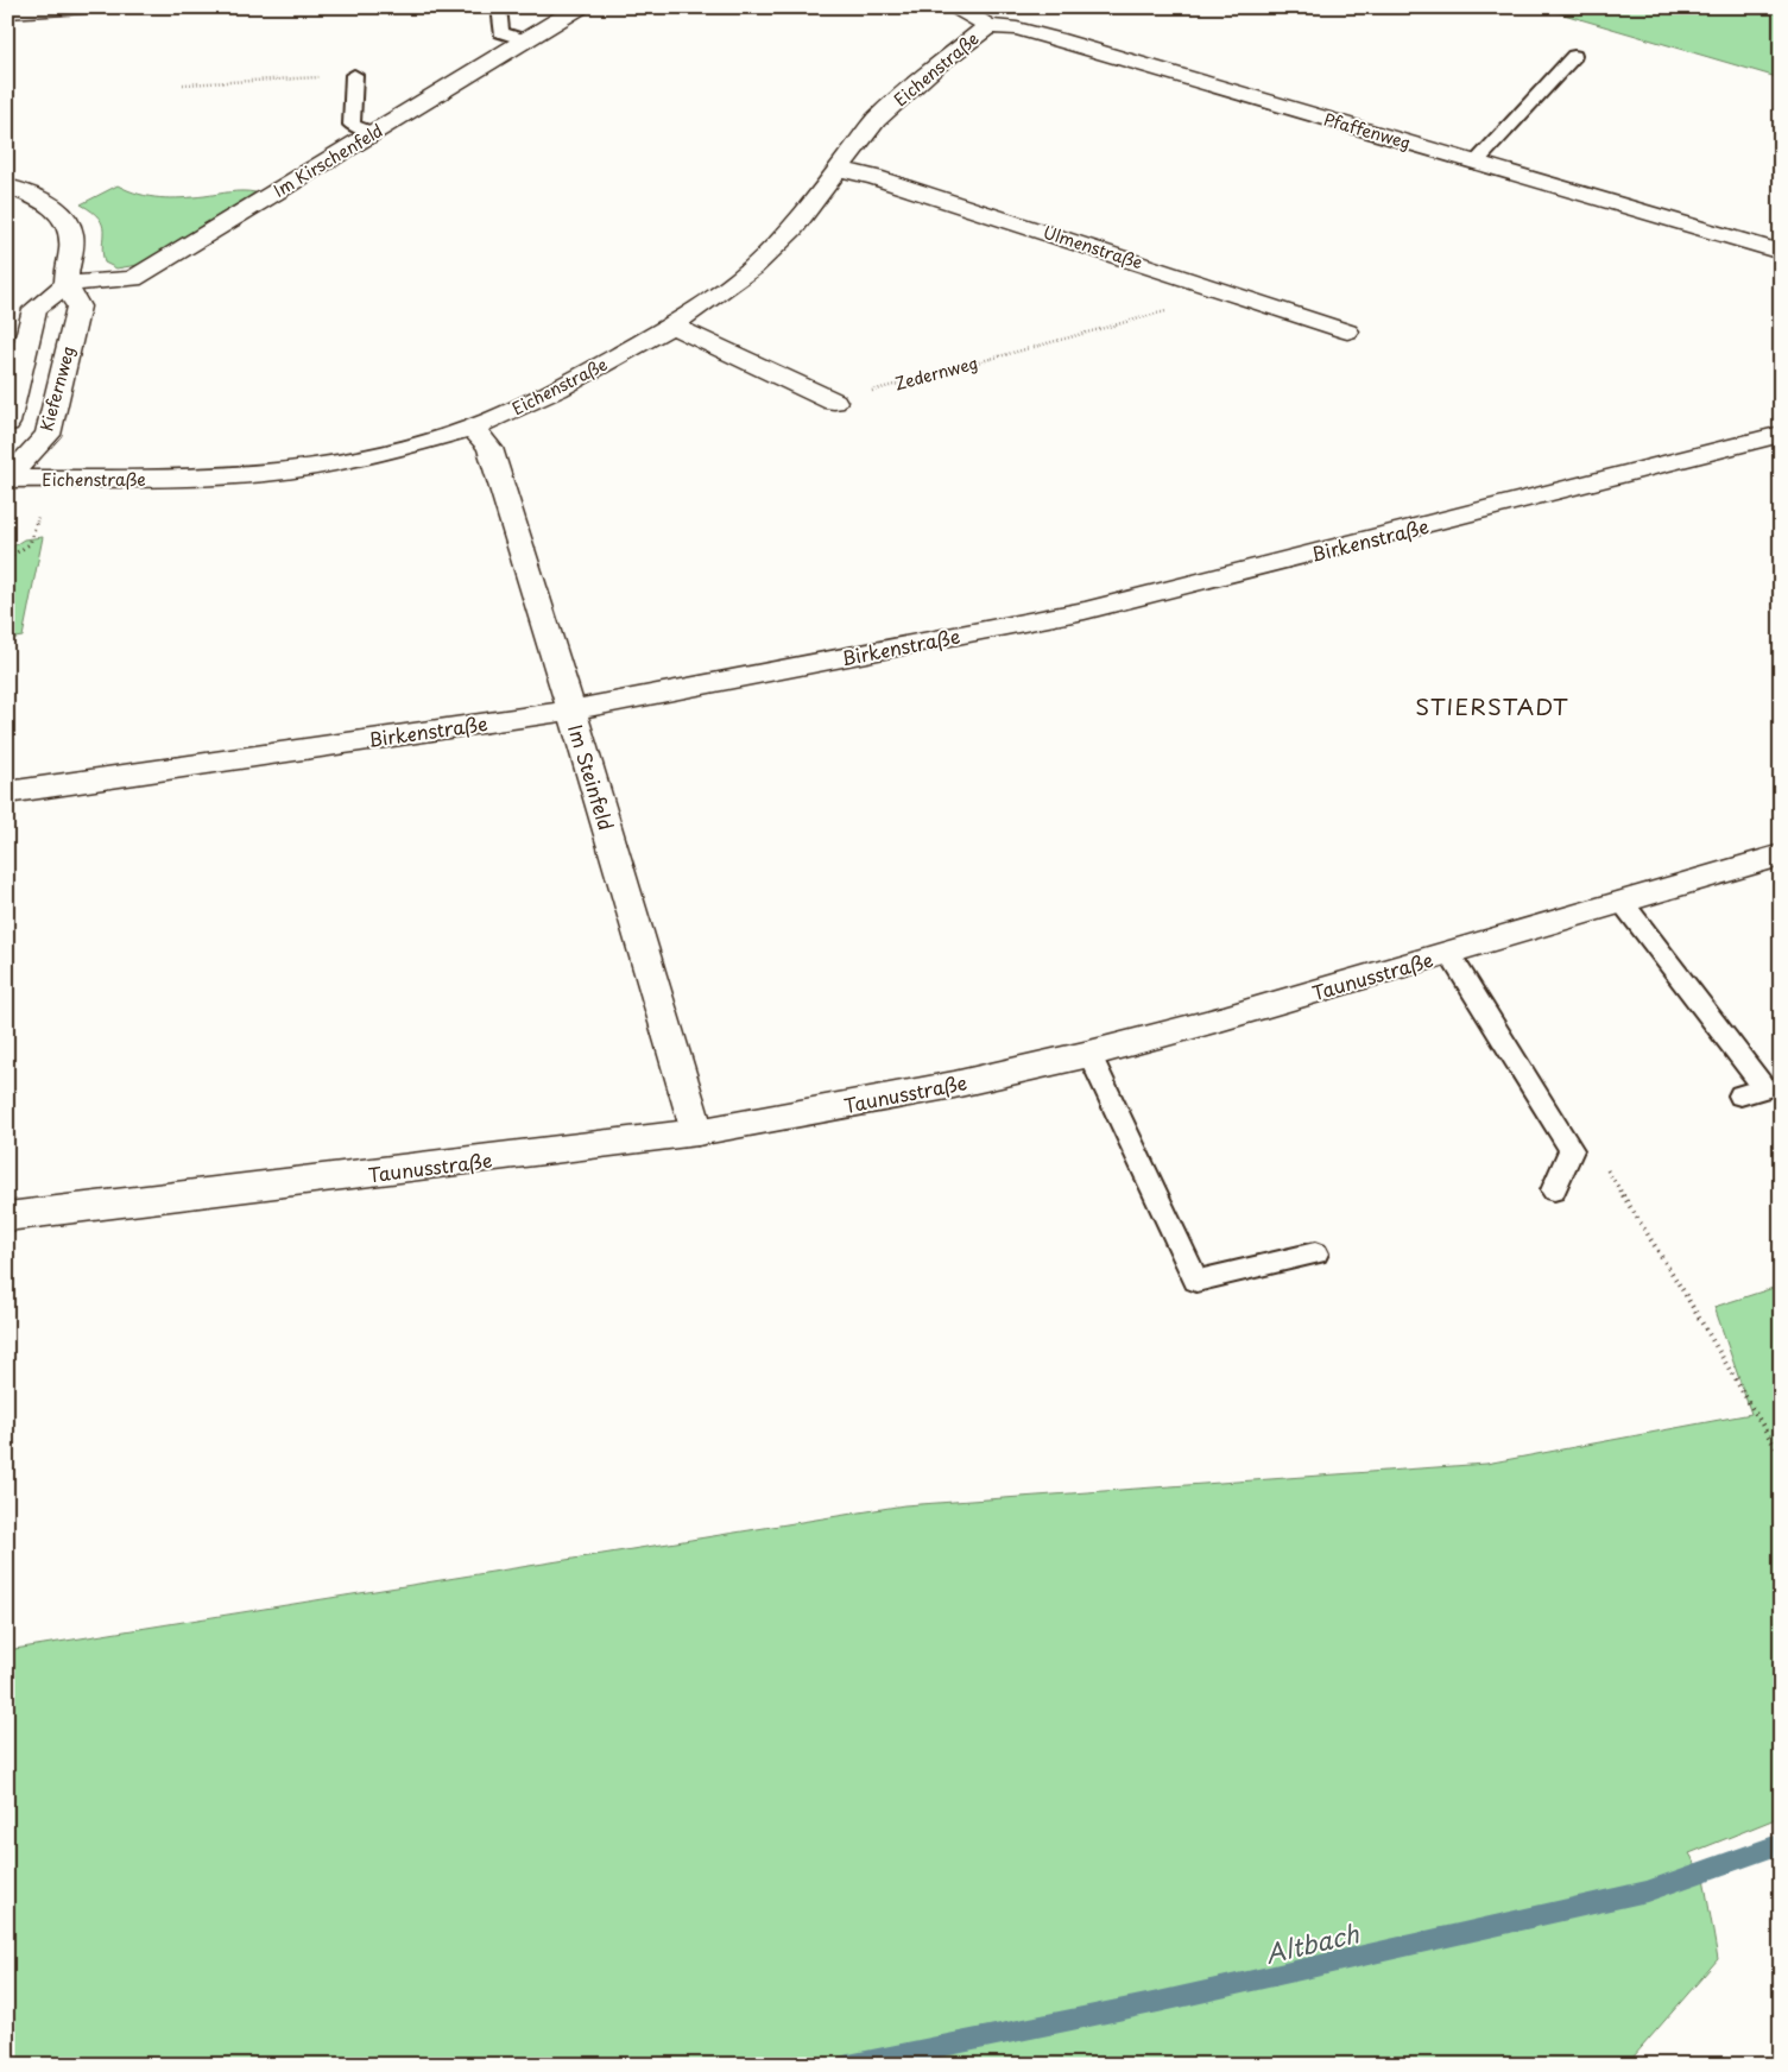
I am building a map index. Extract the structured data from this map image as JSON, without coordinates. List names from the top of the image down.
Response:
{
  "streets": {
    "street": [
      "Eichenstraße",
      "Pfaffenweg",
      "Im Kirschenfeld",
      "Ulmenstraße",
      "Kiefernweg",
      "Birkenstraße",
      "Im Steinfeld",
      "Taunusstraße"
    ],
    "path": ["Zedernweg"]
  },
  "crossings": [
    ["Eichenstraße", "Pfaffenweg"],
    ["Eichenstraße", "Ulmenstraße"],
    ["Eichenstraße", "Kiefernweg"],
    ["Eichenstraße", "Im Steinfeld"],
    ["Im Kirschenfeld", "Kiefernweg"],
    ["Ulmenstraße", "Zedernweg"],
    ["Birkenstraße", "Im Steinfeld"],
    ["Im Steinfeld", "Taunusstraße"]
  ],
  "districts": ["STIERSTADT"],
  "water": ["Altbach"]
}
